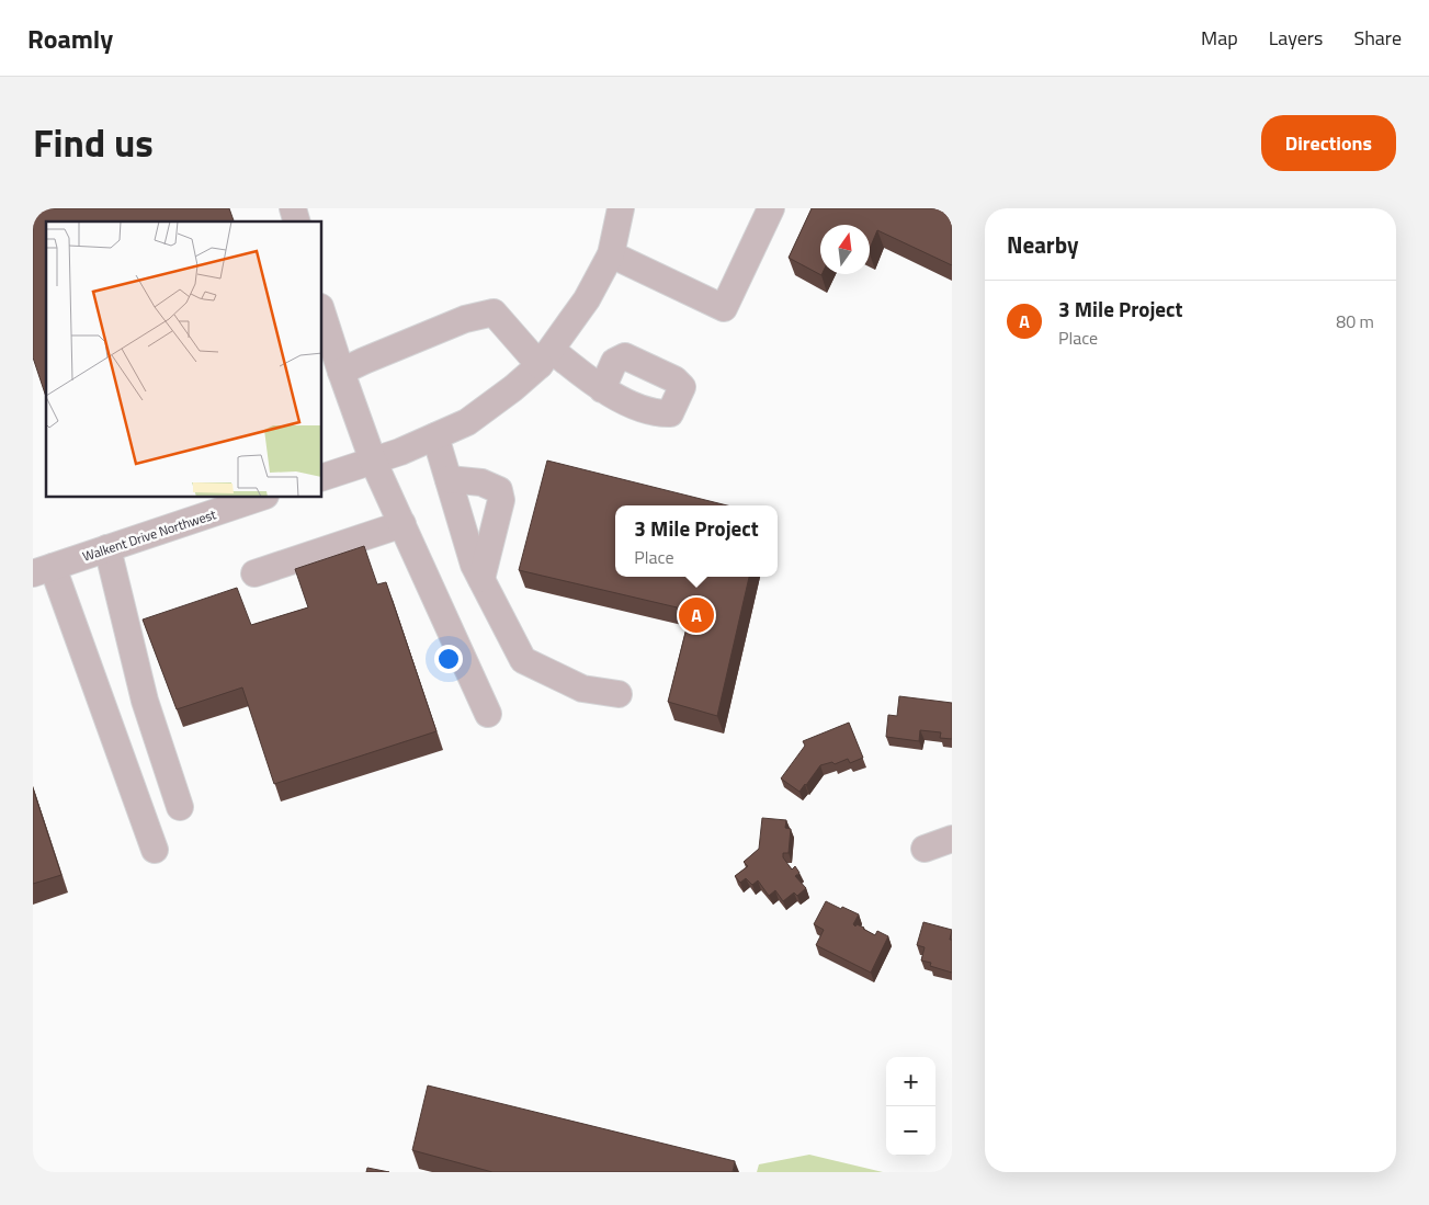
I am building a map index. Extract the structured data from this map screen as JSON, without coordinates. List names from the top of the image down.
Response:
{
  "streets": {
    "street": ["Walkent Drive Northwest"]
  },
  "north": "top",
  "page": {
    "header": "Roamly",
    "nav": ["Map", "Layers", "Share"],
    "title": "Find us",
    "buttons": "Directions",
    "heading": "Nearby",
    "list": [
      {
        "mark": "A",
        "name": "3 Mile Project",
        "note": "Place",
        "value": "80 m"
      }
    ],
    "popup": ["3 Mile Project", "Place"],
    "pins": "A",
    "map_buttons": ["+", "−"]
  }
}
